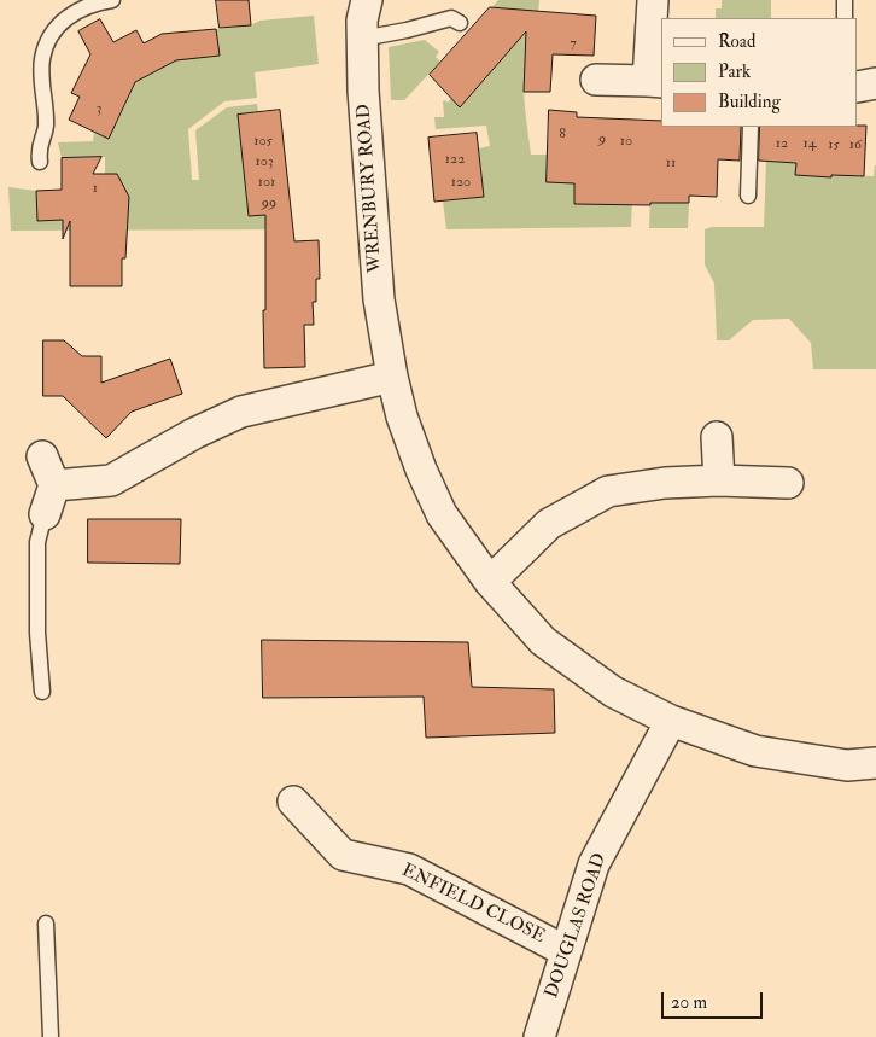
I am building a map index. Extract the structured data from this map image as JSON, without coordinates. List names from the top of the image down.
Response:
{
  "streets": {
    "street": ["WRENBURY ROAD", "ENFIELD CLOSE", "DOUGLAS ROAD"]
  },
  "crossings": [
    ["WRENBURY ROAD", "DOUGLAS ROAD"],
    ["ENFIELD CLOSE", "DOUGLAS ROAD"]
  ],
  "house_numbers": [
    "7",
    "3",
    "8",
    "9",
    "105",
    "10",
    "12",
    "14",
    "15",
    "16",
    "122",
    "103",
    "11",
    "101",
    "120",
    "1",
    "99"
  ],
  "legend": ["Road", "Park", "Building"],
  "scale_bar": "20 m"
}
